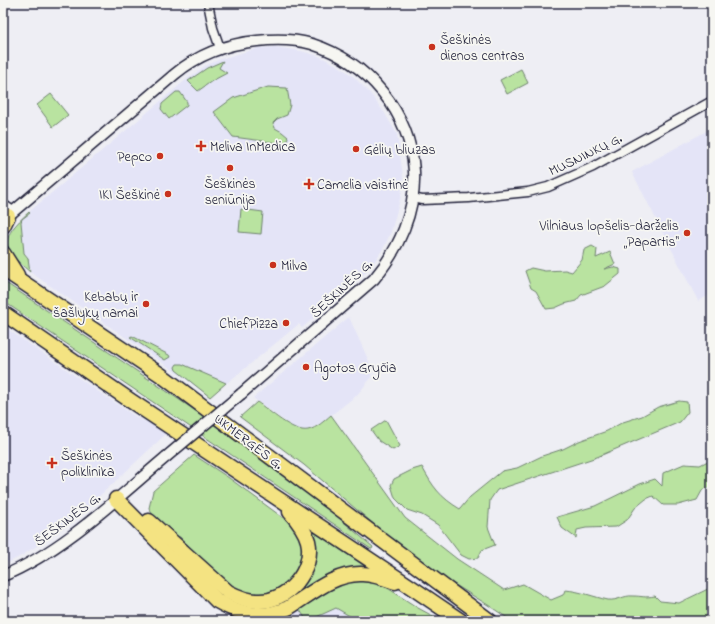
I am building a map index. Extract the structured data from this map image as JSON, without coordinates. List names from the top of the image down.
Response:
{
  "streets": {
    "highway": ["UKMERGĖS G."],
    "street": ["MUSNINKŲ G.", "ŠEŠKINĖS G."]
  },
  "crossings": [
    ["MUSNINKŲ G.", "ŠEŠKINĖS G."]
  ],
  "places": {
    "other": [
      "Šeškinės dienos centras",
      "Gėlių bliuzas",
      "Pepco",
      "Šeškinės seniūnija",
      "IKI Šeškinė",
      "Vilniaus lopšelis-darželis „Papartis“",
      "Milva",
      "Kebabų ir šašlykų namai",
      "ChiefPizza",
      "Agotos Gryčia"
    ],
    "health": ["Meliva InMedica", "Camelia vaistinė", "Šeškinės poliklinika"]
  }
}
